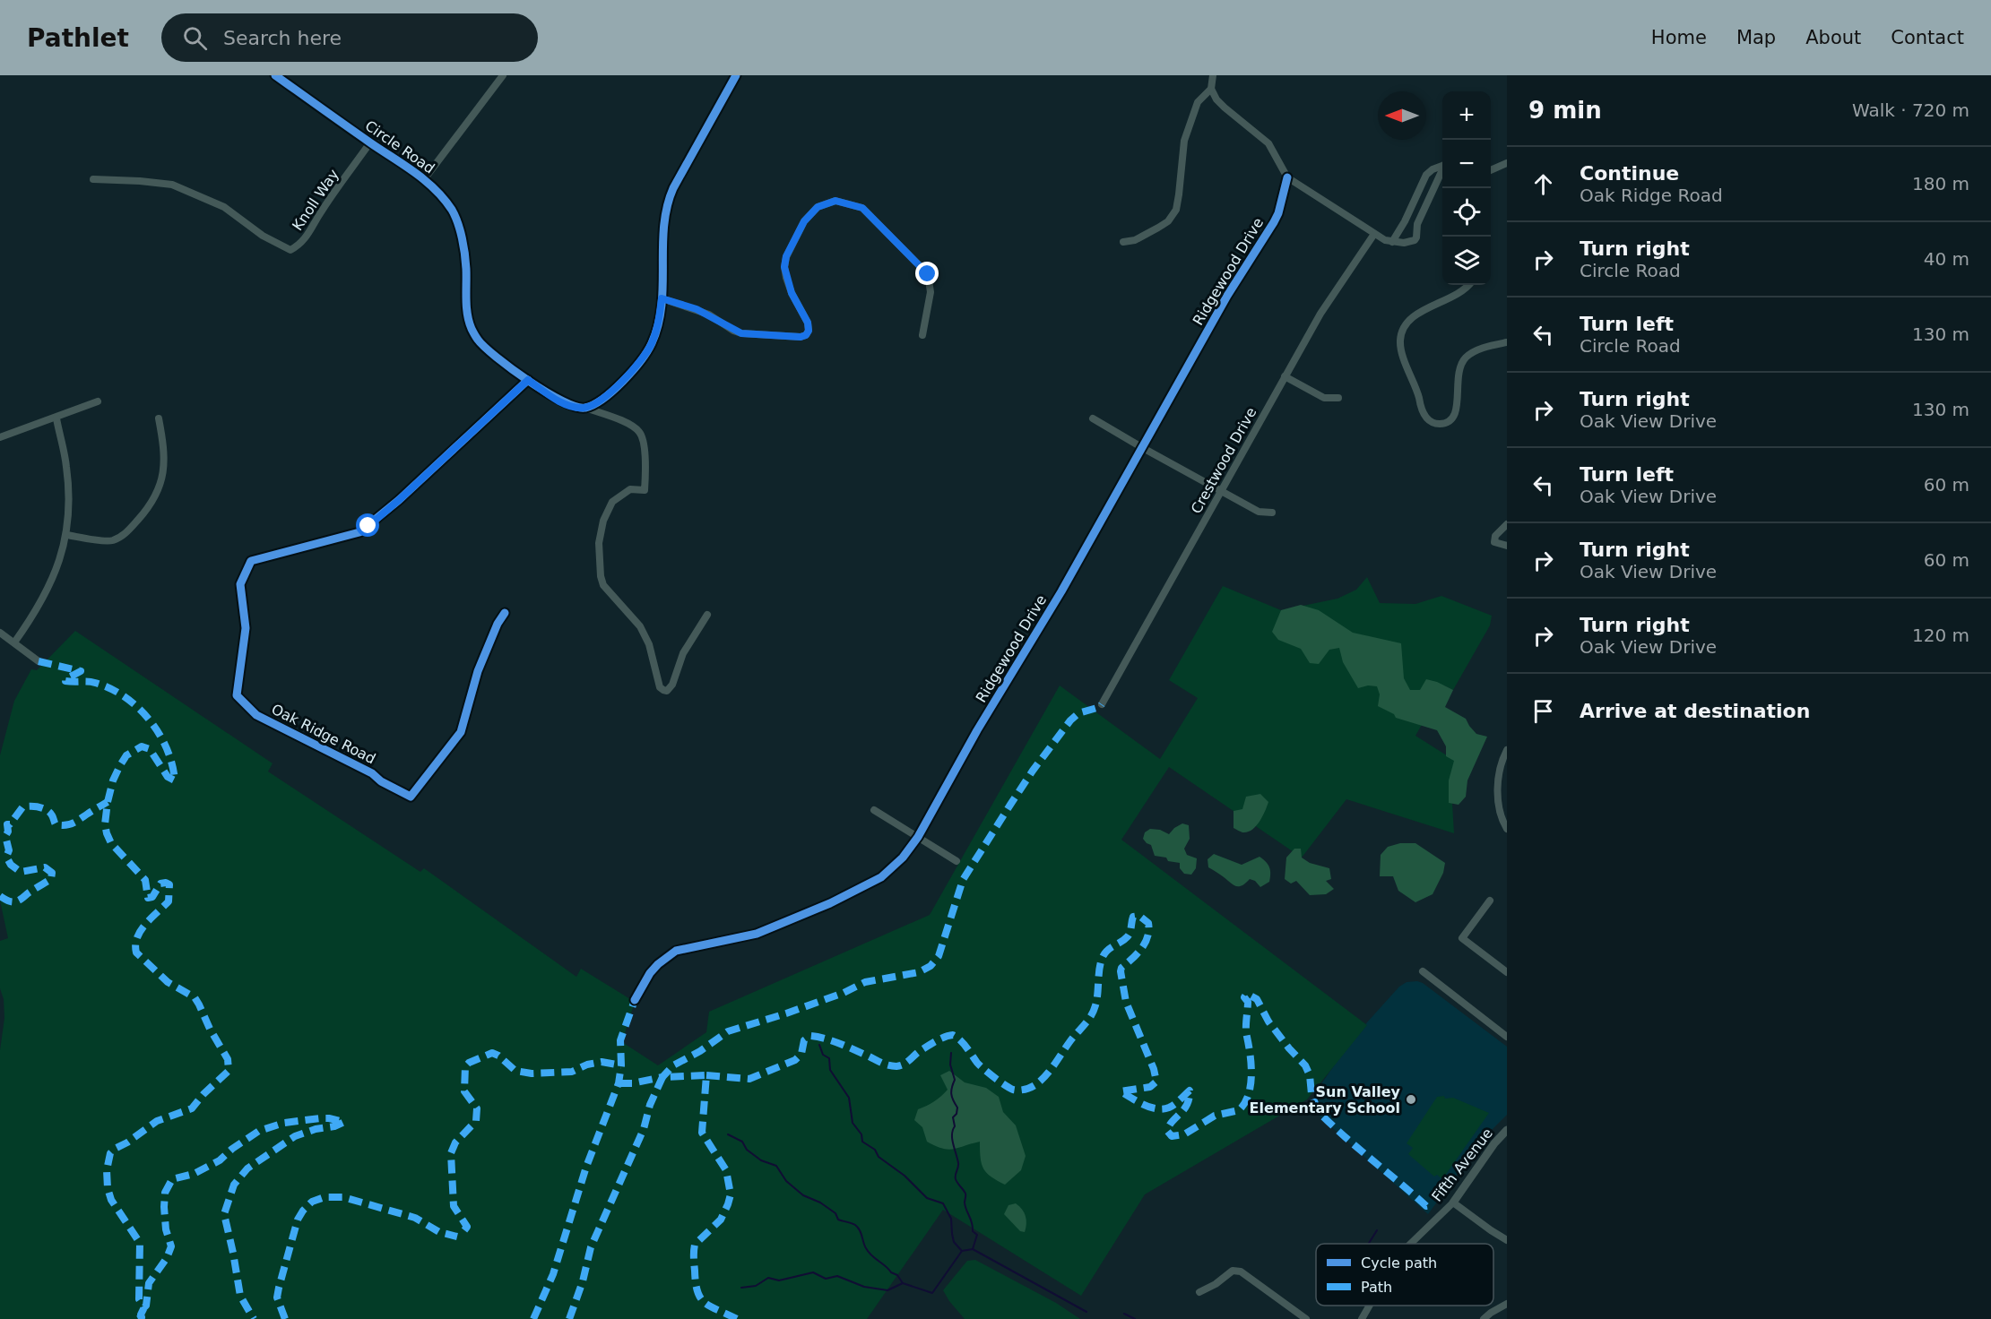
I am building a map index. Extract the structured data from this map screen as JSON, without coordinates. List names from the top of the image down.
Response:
{
  "streets": {
    "street": [
      "Circle Road",
      "Knoll Way",
      "Ridgewood Drive",
      "Crestwood Drive",
      "Oak Ridge Road",
      "Fifth Avenue"
    ]
  },
  "crossings": [
    ["Circle Road", "Knoll Way"],
    ["Circle Road", "Oak Ridge Road"]
  ],
  "places": ["Sun Valley Elementary School"],
  "legend": ["Cycle path", "Path"],
  "north": "left",
  "page": {
    "header": "Pathlet",
    "search": "Search here",
    "nav": [
      "Home",
      "Map",
      "About",
      "Contact"
    ],
    "heading": ["9 min", "Walk · 720 m"],
    "map_buttons": ["+", "−"],
    "list": [
      ["Continue", "Oak Ridge Road", "180 m"],
      ["Turn right", "Circle Road", "40 m"],
      ["Turn left", "Circle Road", "130 m"],
      ["Turn right", "Oak View Drive", "130 m"],
      ["Turn left", "Oak View Drive", "60 m"],
      ["Turn right", "Oak View Drive", "60 m"],
      ["Turn right", "Oak View Drive", "120 m"],
      "Arrive at destination"
    ]
  }
}
